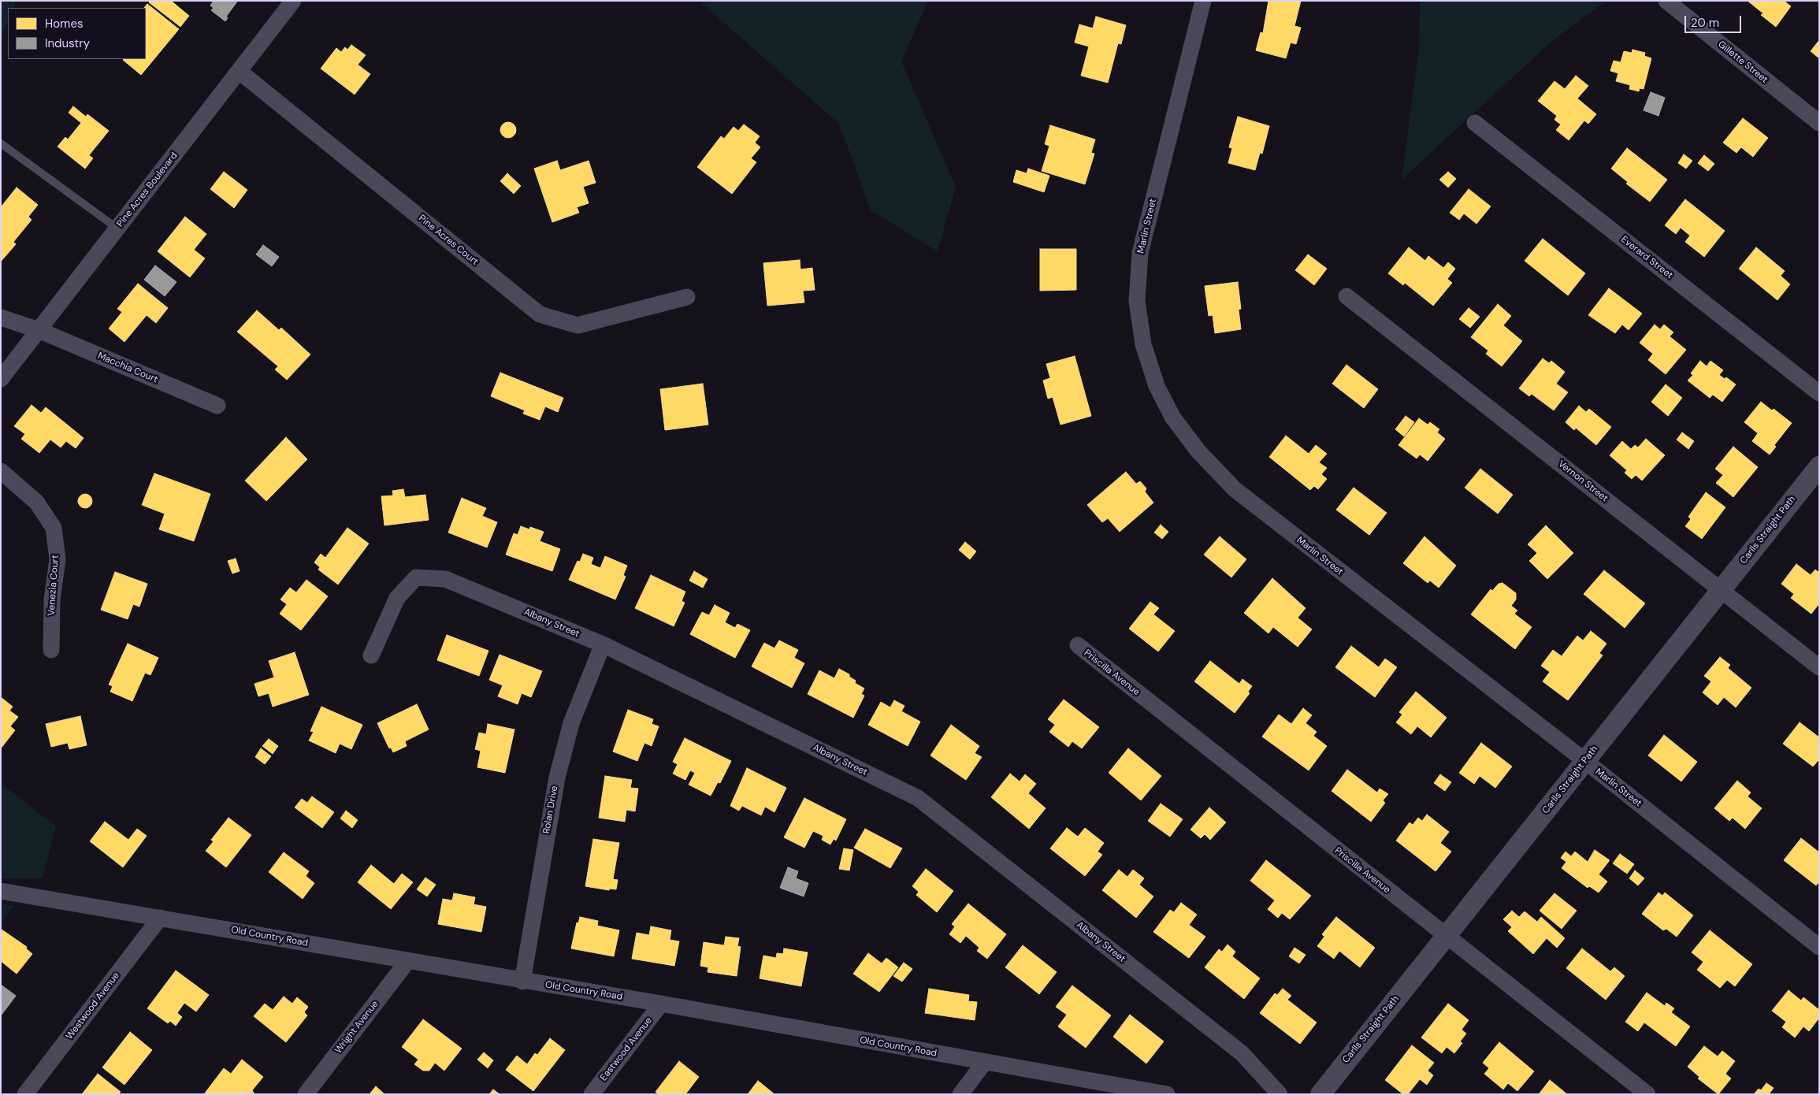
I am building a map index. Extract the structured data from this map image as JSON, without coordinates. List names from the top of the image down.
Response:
{
  "streets": {
    "street": [
      "Gillette Street",
      "Pine Acres Boulevard",
      "Marlin Street",
      "Pine Acres Court",
      "Everard Street",
      "Macchia Court",
      "Vernon Street",
      "Carlls Straight Path",
      "Venezia Court",
      "Albany Street",
      "Priscilla Avenue",
      "Rolan Drive",
      "Old Country Road",
      "Westwood Avenue",
      "Wright Avenue",
      "Eastwood Avenue"
    ]
  },
  "crossings": [
    ["Pine Acres Boulevard", "Pine Acres Court"],
    ["Pine Acres Boulevard", "Macchia Court"],
    ["Marlin Street", "Carlls Straight Path"],
    ["Vernon Street", "Carlls Straight Path"],
    ["Carlls Straight Path", "Priscilla Avenue"],
    ["Albany Street", "Rolan Drive"],
    ["Rolan Drive", "Old Country Road"],
    ["Old Country Road", "Westwood Avenue"],
    ["Old Country Road", "Wright Avenue"],
    ["Old Country Road", "Eastwood Avenue"]
  ],
  "legend": ["Homes", "Industry"],
  "scale_bar": "20 m"
}
